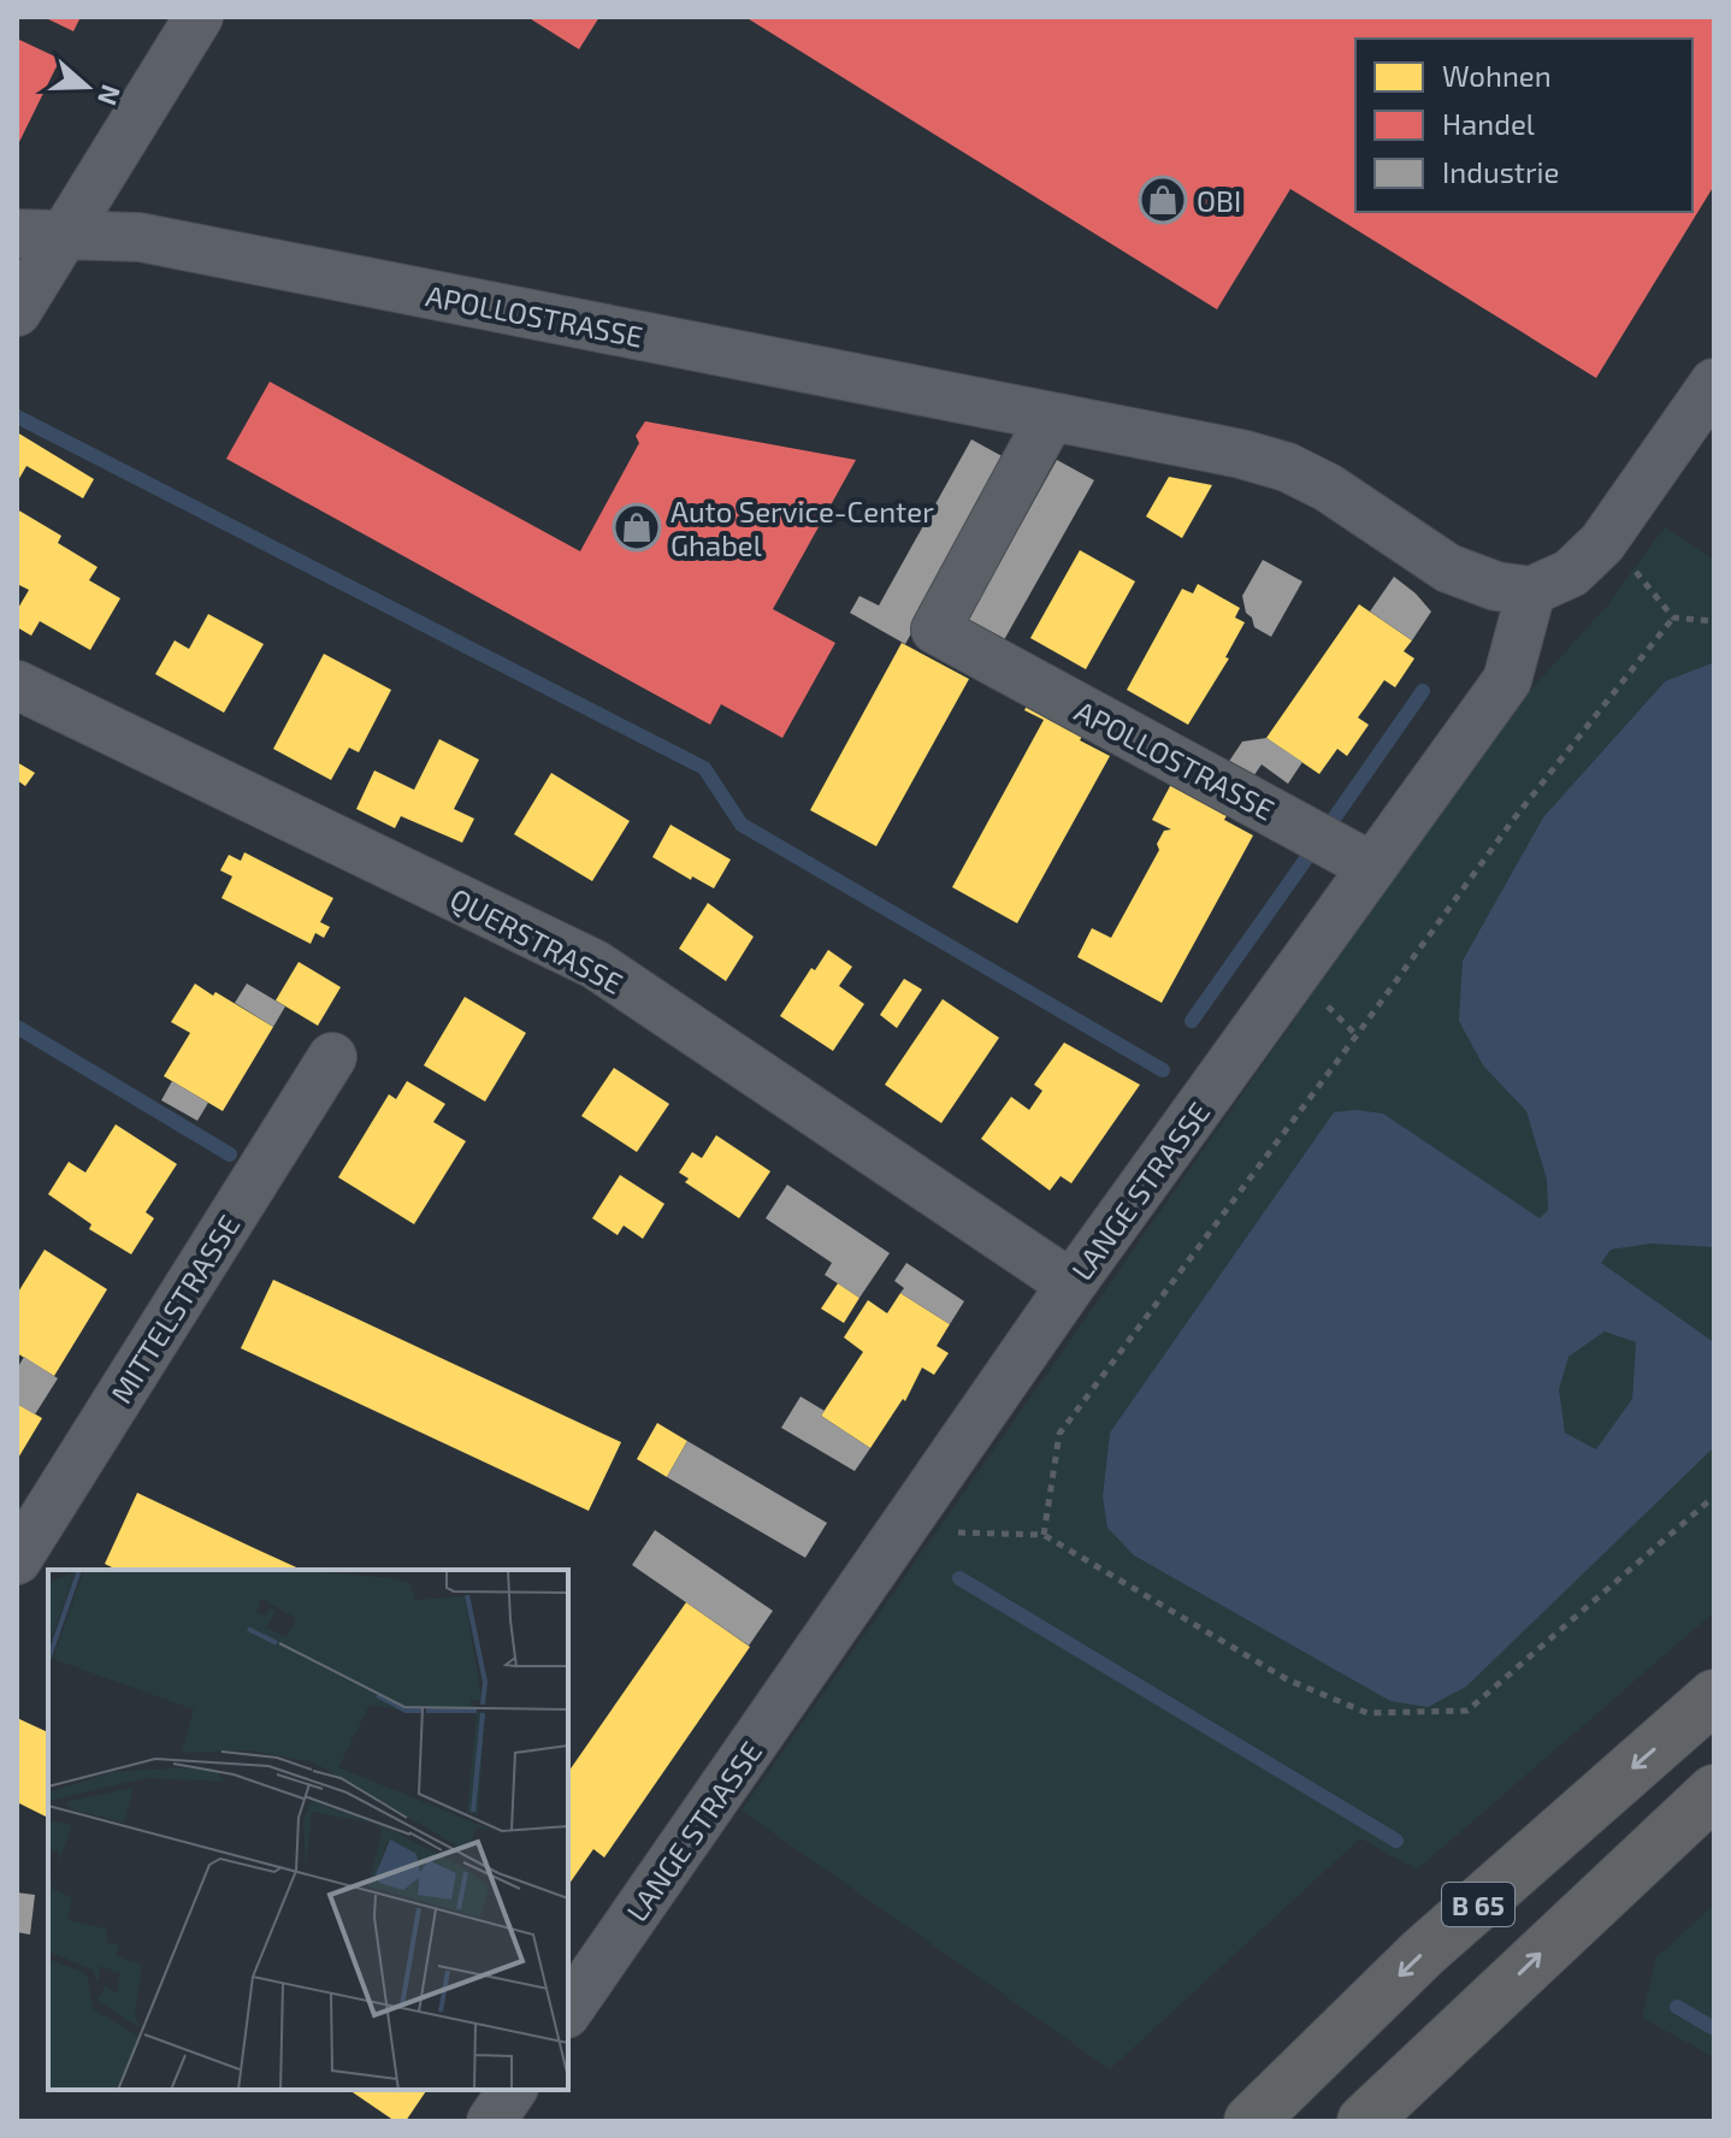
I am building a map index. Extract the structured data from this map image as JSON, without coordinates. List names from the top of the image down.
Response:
{
  "streets": {
    "highway": ["B 65"],
    "street": [
      "APOLLOSTRASSE",
      "QUERSTRASSE",
      "LANGE STRASSE",
      "MITTELSTRASSE"
    ]
  },
  "crossings": [
    ["APOLLOSTRASSE", "LANGE STRASSE"],
    ["QUERSTRASSE", "LANGE STRASSE"]
  ],
  "places": {
    "shop": ["OBI", "Auto Service-Center Ghabel"]
  },
  "legend": ["Wohnen", "Handel", "Industrie"],
  "north": "right"
}
